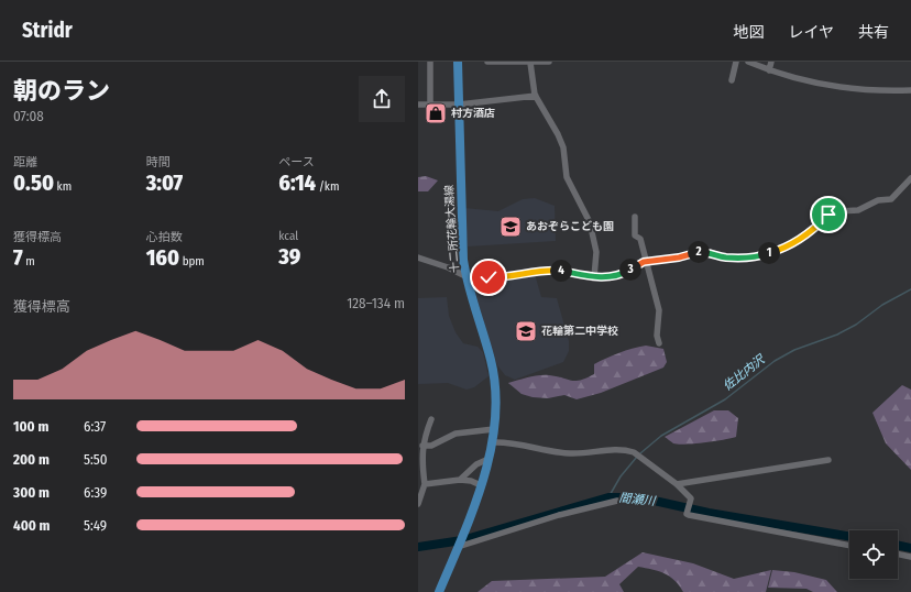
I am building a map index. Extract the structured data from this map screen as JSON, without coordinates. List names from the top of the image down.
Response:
{
  "streets": {
    "main road": ["十二所花輪大湯線"]
  },
  "water": ["佐比内沢", "間瀬川"],
  "places": {
    "shop": ["村方酒店"],
    "school or university": ["あおぞらこども園", "花輪第二中学校"]
  },
  "page": {
    "header": "Stridr",
    "nav": ["地図", "レイヤ", "共有"],
    "heading": ["朝のラン", "07:08"],
    "stats": [
      ["距離", "0.50 km"],
      ["時間", "3:07"],
      ["ペース", "6:14 /km"],
      ["獲得標高", "7 m"],
      ["心拍数", "160 bpm"],
      ["kcal", "39"]
    ],
    "pins": [
      "2",
      "1",
      "3",
      "4"
    ],
    "chart": ["獲得標高", "128–134 m"],
    "list": [
      {
        "name": "100 m",
        "note": "6:37"
      },
      {
        "name": "200 m",
        "note": "5:50"
      },
      {
        "name": "300 m",
        "note": "6:39"
      },
      {
        "name": "400 m",
        "note": "5:49"
      }
    ]
  }
}
